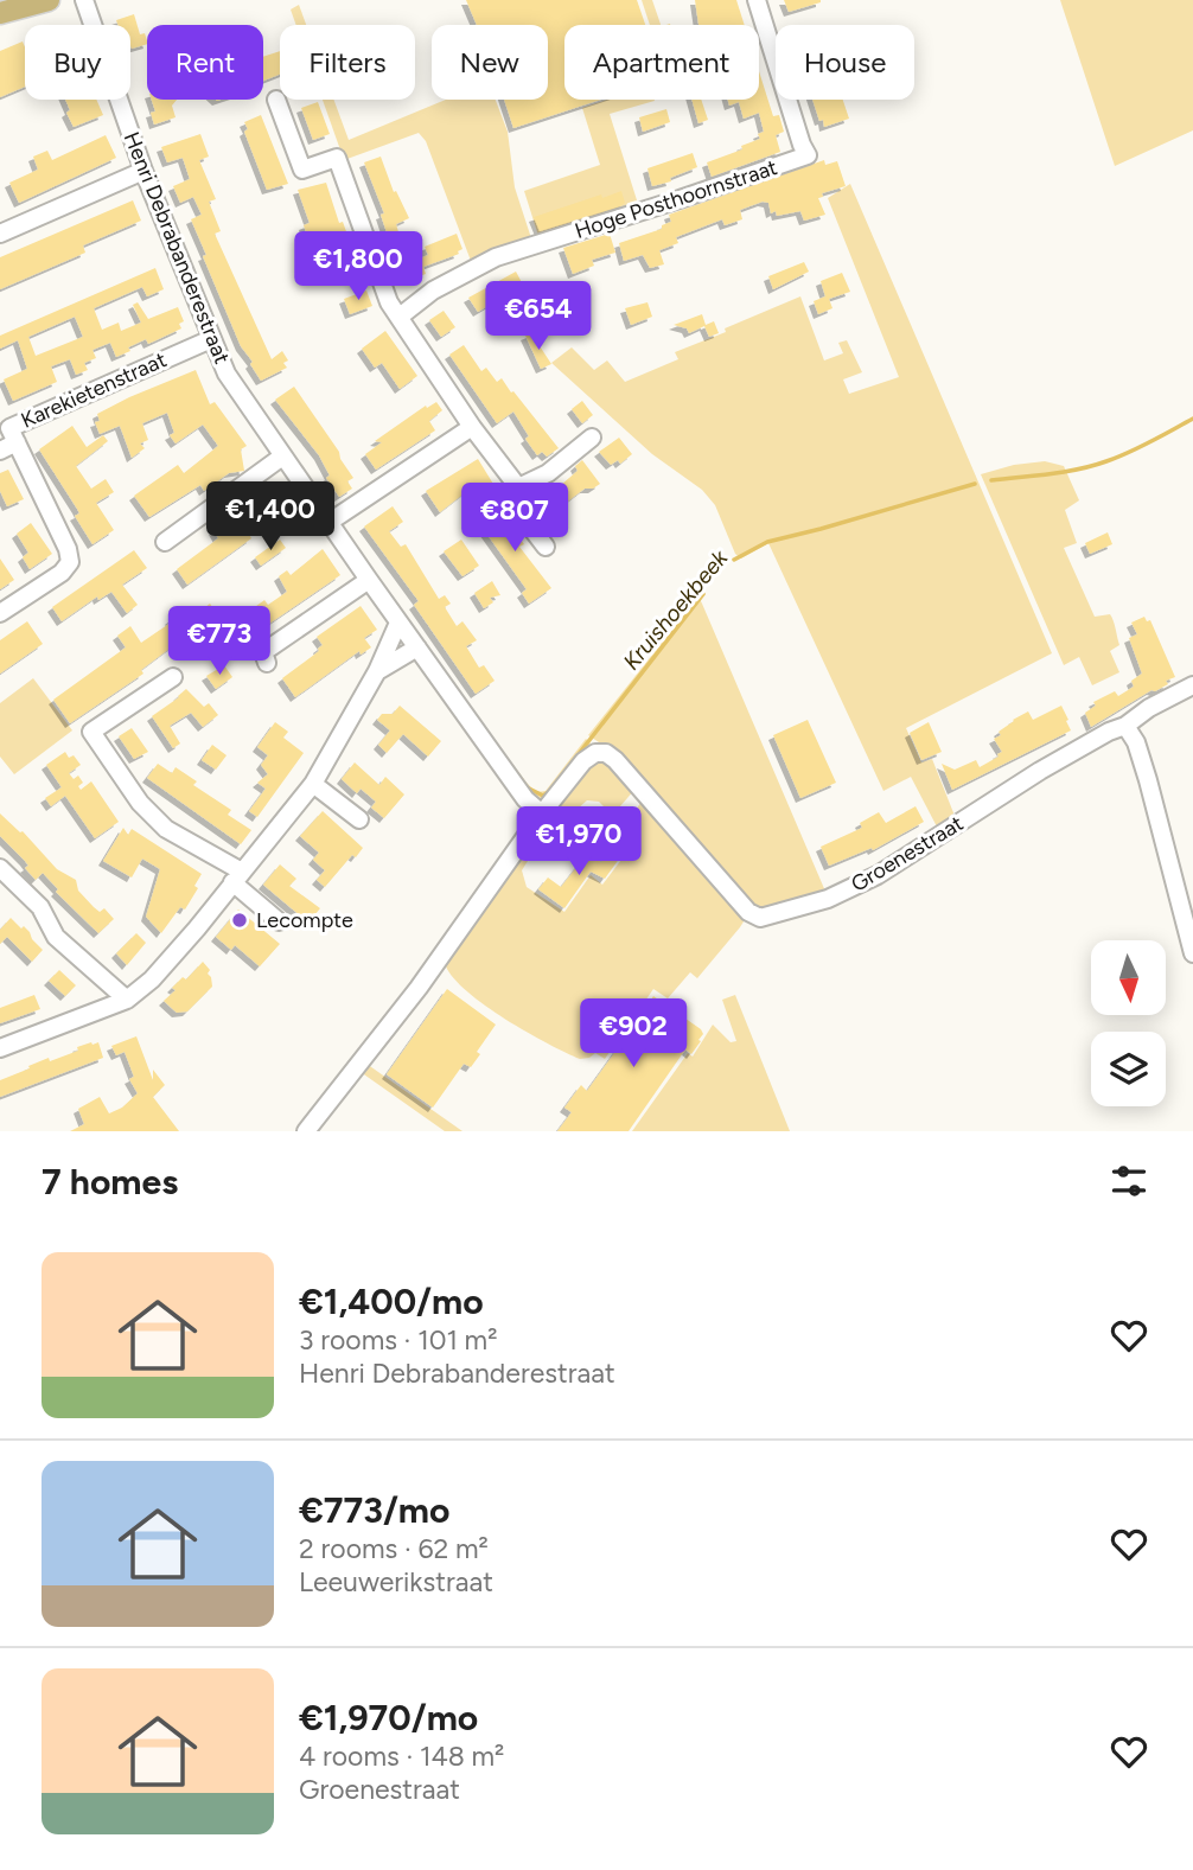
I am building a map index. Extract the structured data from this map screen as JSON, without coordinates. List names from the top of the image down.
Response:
{
  "streets": {
    "street": [
      "Hoge Posthoornstraat",
      "Henri Debrabanderestraat",
      "Karekietenstraat",
      "Groenestraat"
    ]
  },
  "crossings": [
    ["Henri Debrabanderestraat", "Karekietenstraat"],
    ["Henri Debrabanderestraat", "Groenestraat"]
  ],
  "water": ["Kruishoekbeek"],
  "places": ["Lecompte"],
  "north": "bottom",
  "page": {
    "chip": [
      "Buy",
      "Rent",
      "Filters",
      "New",
      "Apartment",
      "House"
    ],
    "price": [
      "€1,800",
      "€654",
      "€1,400",
      "€807",
      "€773",
      "€1,970",
      "€902"
    ],
    "heading": "7 homes",
    "list": [
      {
        "name": "€1,400/mo",
        "note": "3 rooms · 101 m² · Henri Debrabanderestraat"
      },
      {
        "name": "€773/mo",
        "note": "2 rooms · 62 m² · Leeuwerikstraat"
      },
      {
        "name": "€1,970/mo",
        "note": "4 rooms · 148 m² · Groenestraat"
      }
    ]
  }
}
